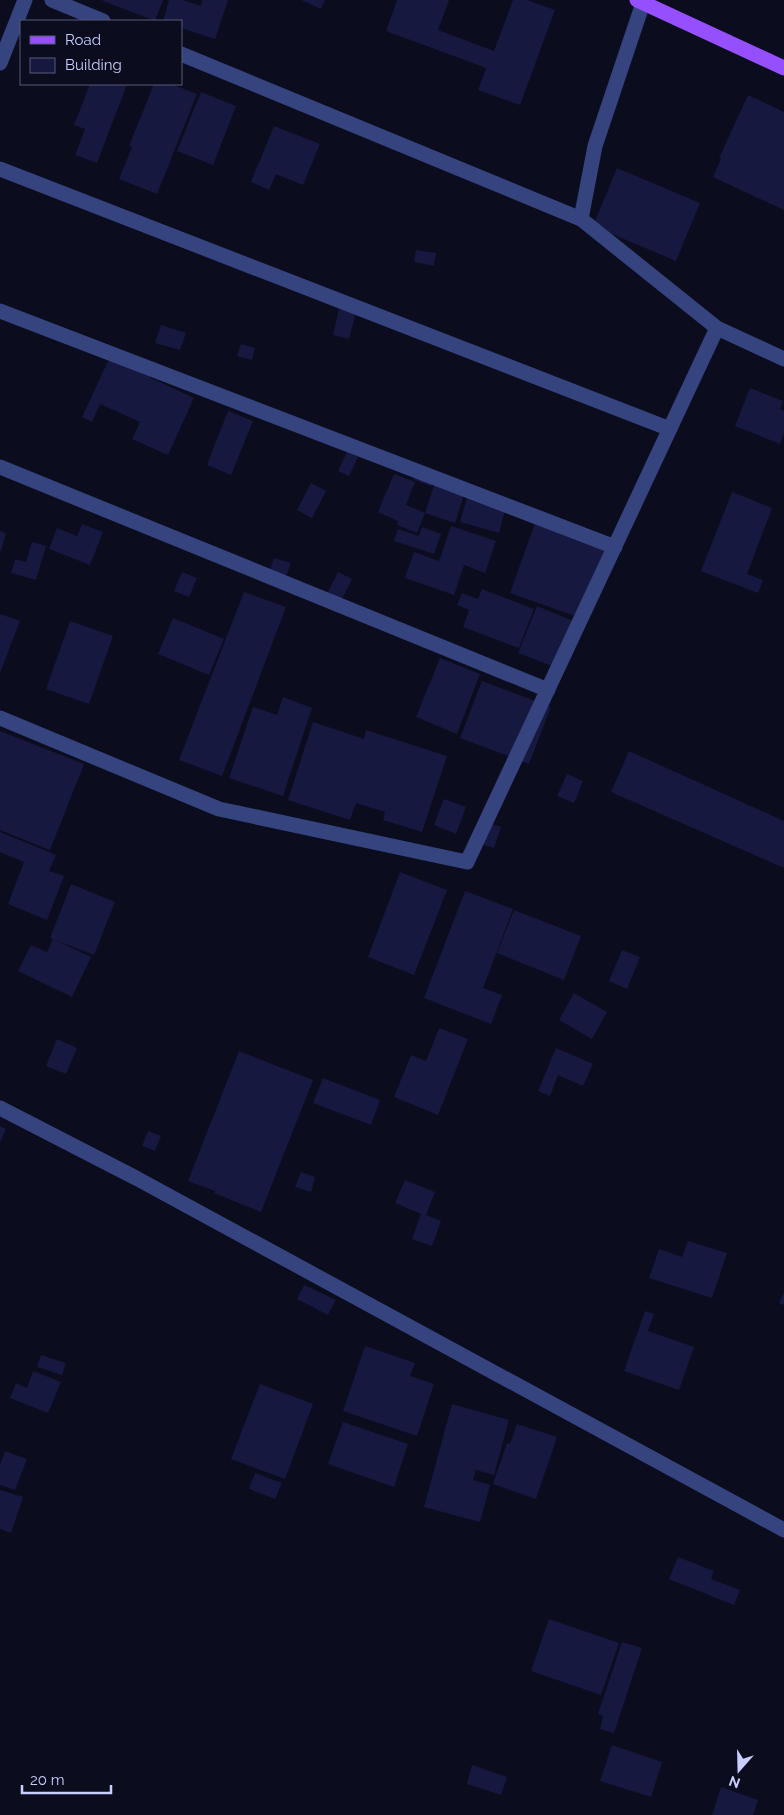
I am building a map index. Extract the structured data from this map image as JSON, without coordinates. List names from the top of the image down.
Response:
{
  "legend": ["Road", "Building"],
  "scale_bar": "20 m",
  "north": "bottom"
}
